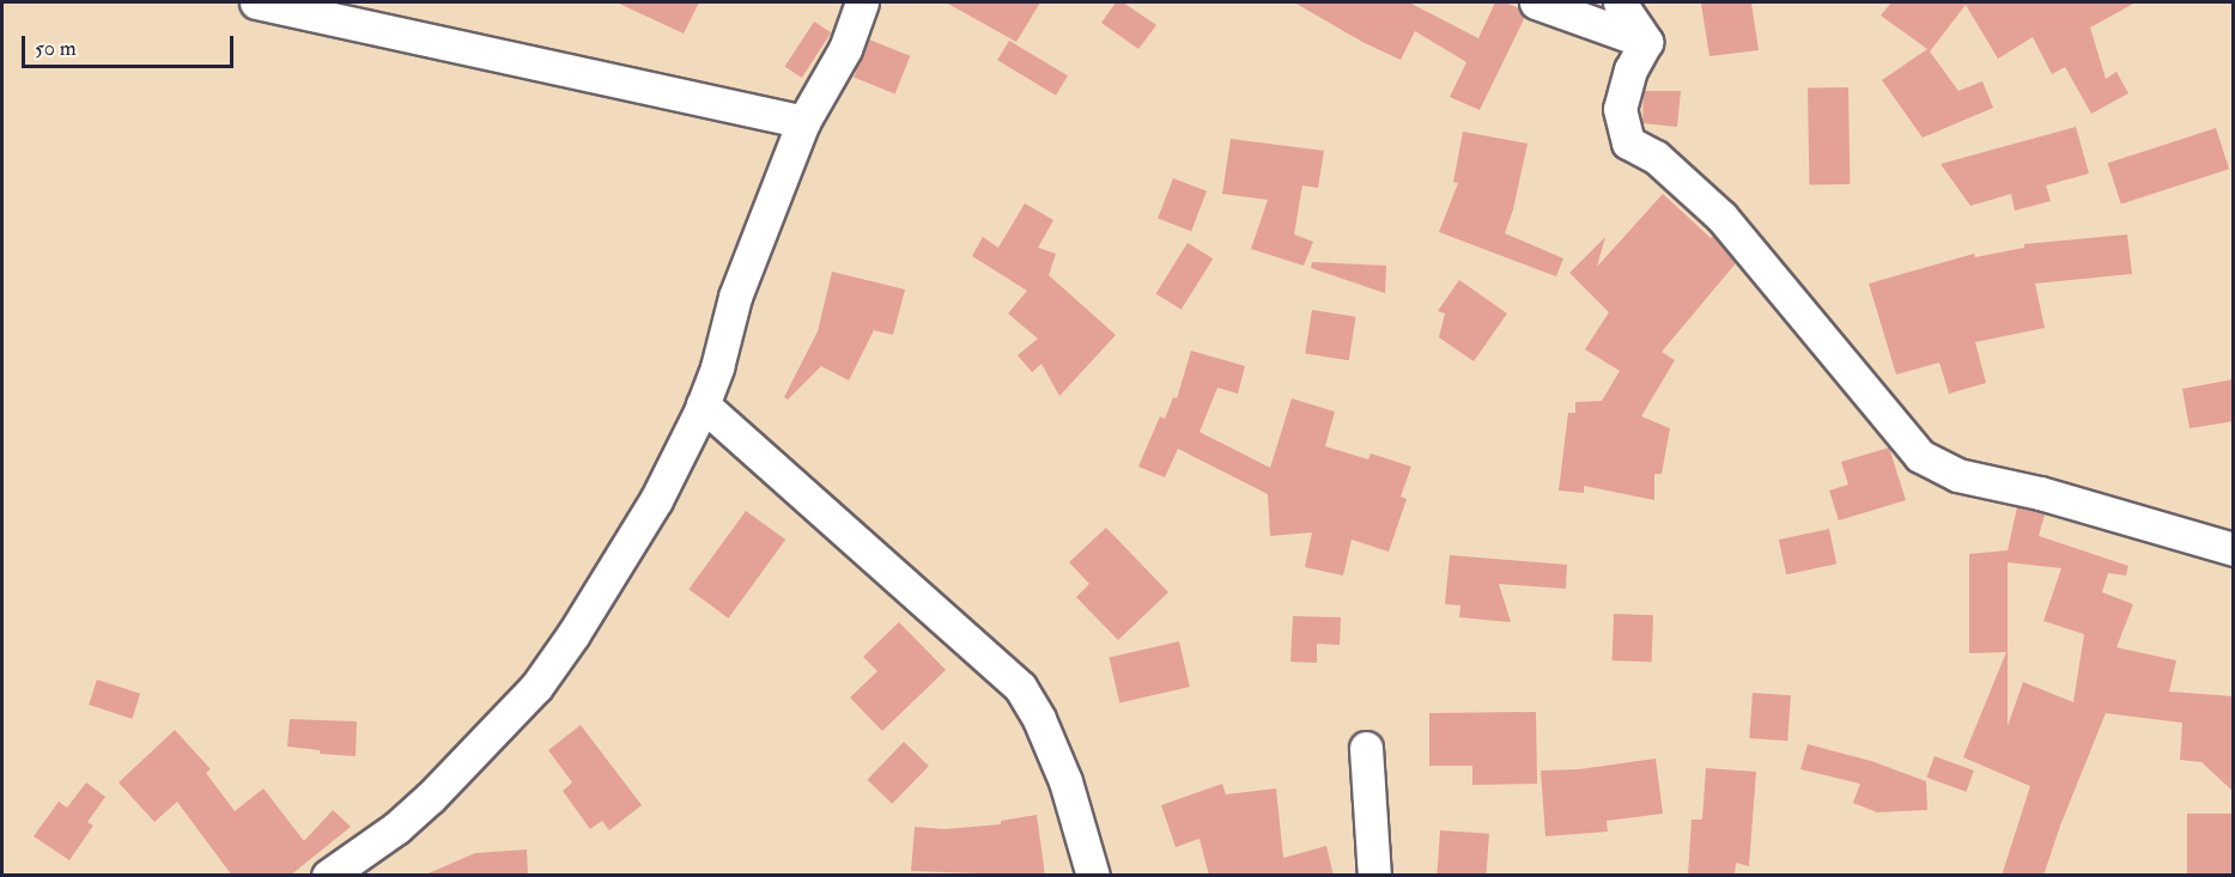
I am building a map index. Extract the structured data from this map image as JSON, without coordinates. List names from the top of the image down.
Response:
{
  "scale_bar": "50 m"
}
